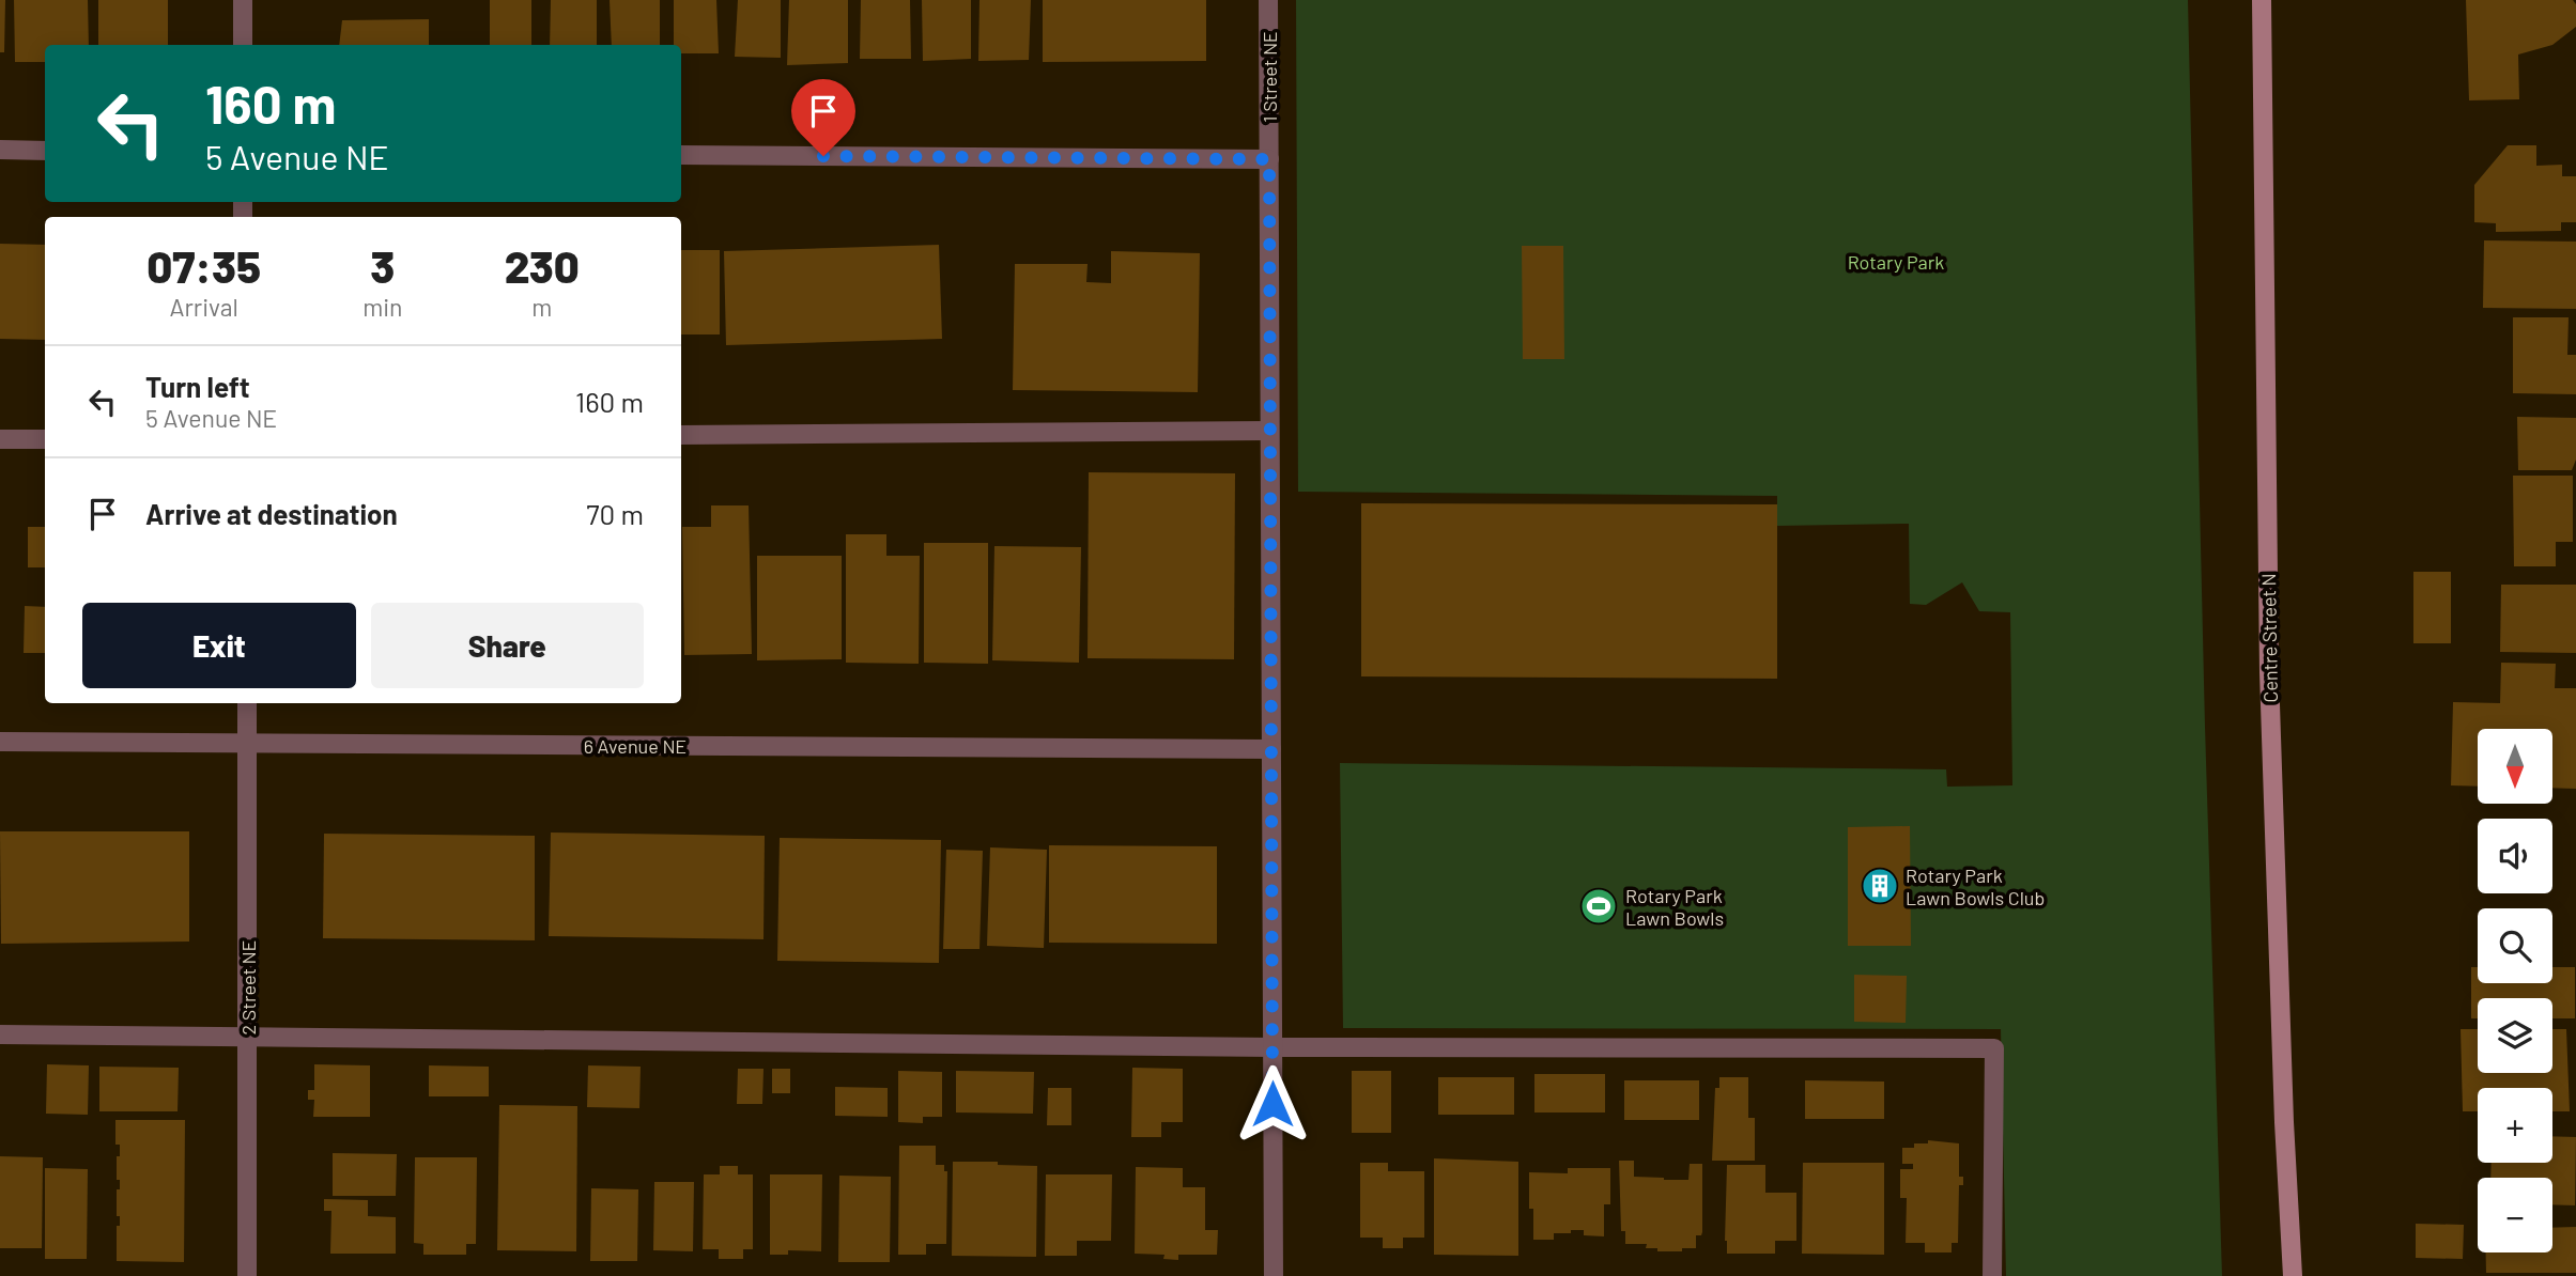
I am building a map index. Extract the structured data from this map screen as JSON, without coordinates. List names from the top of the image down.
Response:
{
  "streets": {
    "main road": ["Centre Street N"],
    "street": ["1 Street NE", "6 Avenue NE", "2 Street NE"]
  },
  "crossings": [
    ["1 Street NE", "6 Avenue NE"],
    ["6 Avenue NE", "2 Street NE"]
  ],
  "parks": ["Rotary Park"],
  "places": {
    "building": ["Rotary Park Lawn Bowls Club"],
    "sports": ["Rotary Park Lawn Bowls"]
  },
  "north": "bottom",
  "page": {
    "turn": ["160 m", "5 Avenue NE"],
    "eta": [
      "07:35",
      "Arrival",
      "3",
      "min",
      "230",
      "m"
    ],
    "list": [
      {
        "name": "Turn left",
        "note": "5 Avenue NE",
        "value": "160 m"
      },
      {
        "name": "Arrive at destination",
        "value": "70 m"
      }
    ],
    "buttons": ["Exit", "Share"],
    "map_buttons": ["+", "−"]
  }
}
